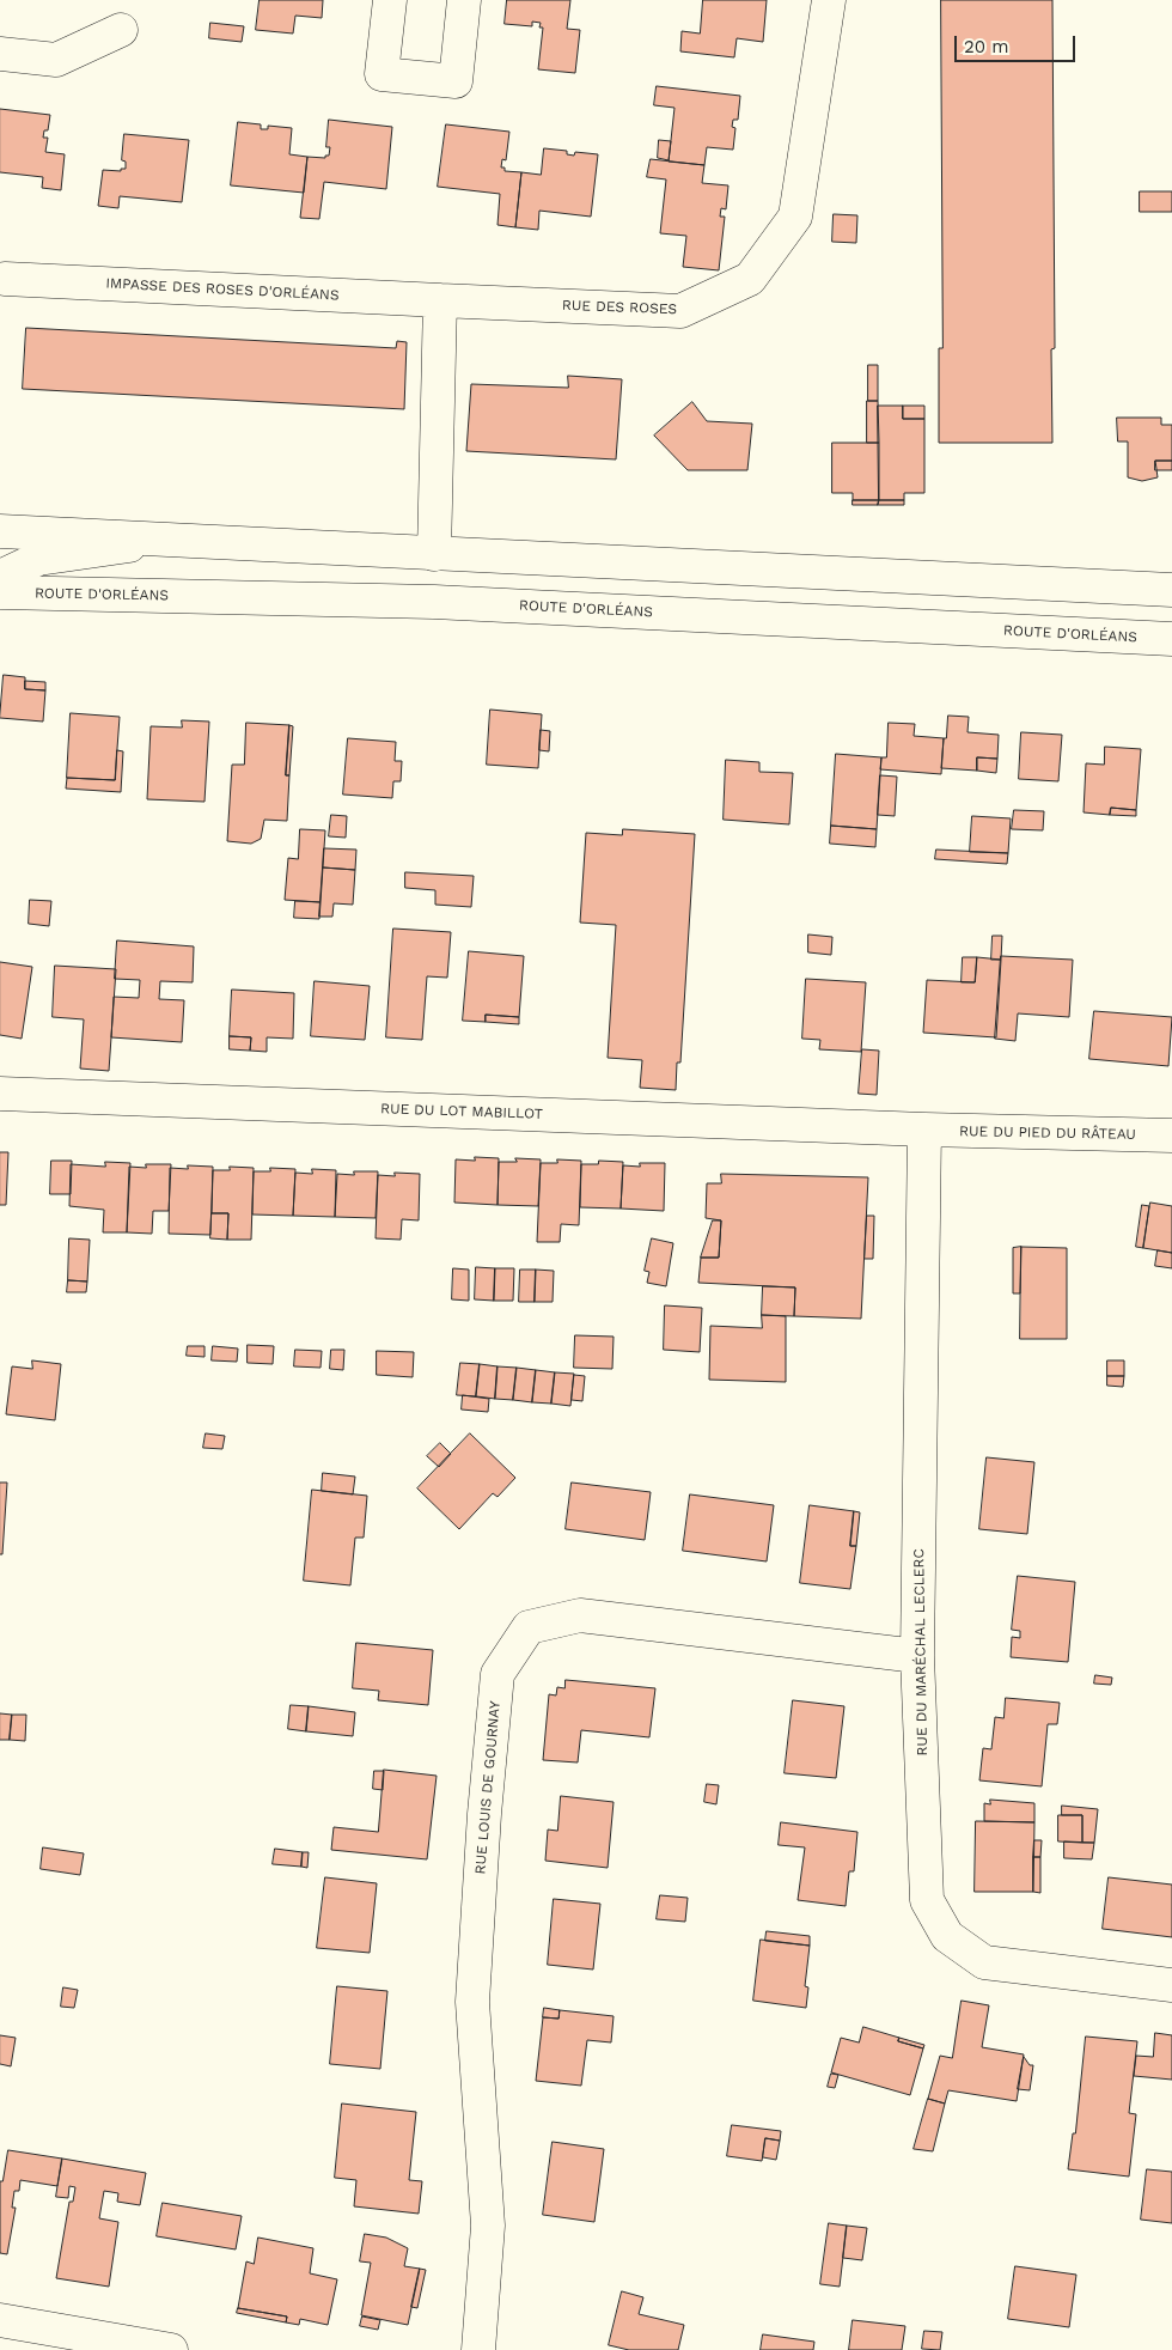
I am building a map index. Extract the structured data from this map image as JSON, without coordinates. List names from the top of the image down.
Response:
{
  "streets": {
    "street": [
      "IMPASSE DES ROSES D'ORLÉANS",
      "RUE DES ROSES",
      "ROUTE D'ORLÉANS",
      "RUE DU LOT MABILLOT",
      "RUE DU PIED DU RÂTEAU",
      "RUE DU MARÉCHAL LECLERC",
      "RUE LOUIS DE GOURNAY"
    ]
  },
  "crossings": [
    ["IMPASSE DES ROSES D'ORLÉANS", "RUE DES ROSES"],
    ["RUE DU LOT MABILLOT", "RUE DU PIED DU RÂTEAU"],
    ["RUE DU LOT MABILLOT", "RUE DU MARÉCHAL LECLERC"],
    ["RUE DU PIED DU RÂTEAU", "RUE DU MARÉCHAL LECLERC"],
    ["RUE DU MARÉCHAL LECLERC", "RUE LOUIS DE GOURNAY"]
  ],
  "scale_bar": "20 m"
}
